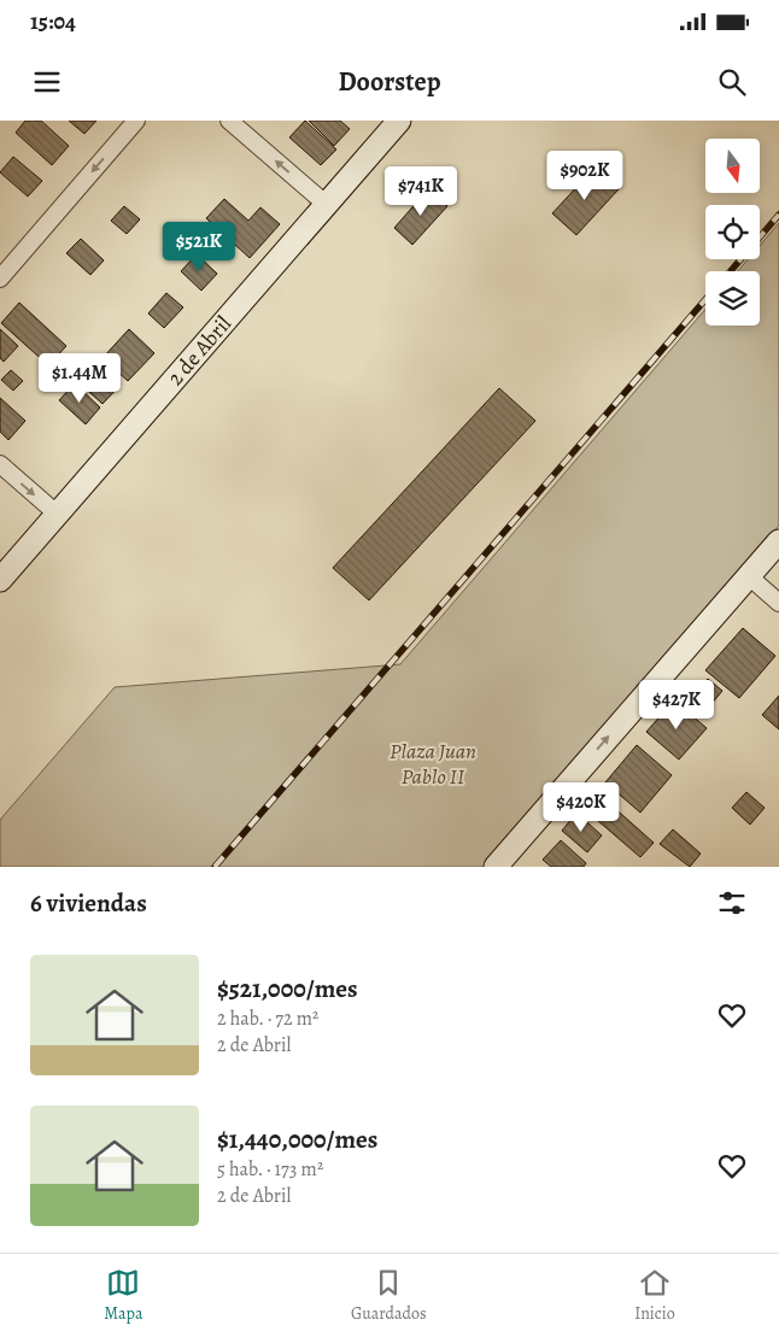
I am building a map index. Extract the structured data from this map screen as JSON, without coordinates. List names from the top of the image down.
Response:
{
  "streets": {
    "main road": ["2 de Abril"]
  },
  "parks": ["Plaza Juan Pablo II"],
  "north": "bottom",
  "page": {
    "status": "15:04",
    "header": "Doorstep",
    "price": [
      "$902K",
      "$741K",
      "$521K",
      "$1.44M",
      "$427K",
      "$420K"
    ],
    "heading": "6 viviendas",
    "list": [
      {
        "name": "$521,000/mes",
        "note": "2 hab. · 72 m² · 2 de Abril"
      },
      {
        "name": "$1,440,000/mes",
        "note": "5 hab. · 173 m² · 2 de Abril"
      }
    ],
    "tabs": ["Mapa", "Guardados", "Inicio"]
  }
}
